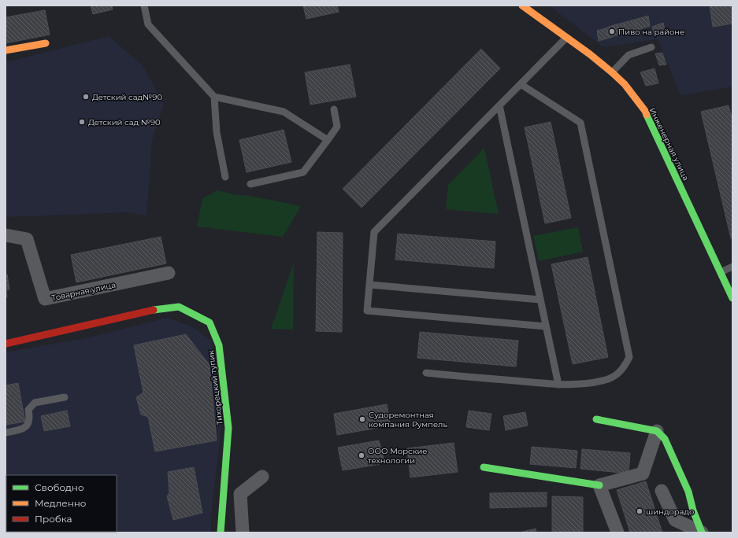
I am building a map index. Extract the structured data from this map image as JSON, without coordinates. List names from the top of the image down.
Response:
{
  "streets": {
    "street": ["Инженерная улица", "Товарная улица", "Тихорецкий тупик"]
  },
  "places": [
    "Пиво на районе",
    "Детский сад№90",
    "Детский сад №90",
    "Судоремонтная компания Румпель",
    "ООО Морские технологии",
    "шиндорадо"
  ],
  "legend": ["Свободно", "Медленно", "Пробка"]
}
